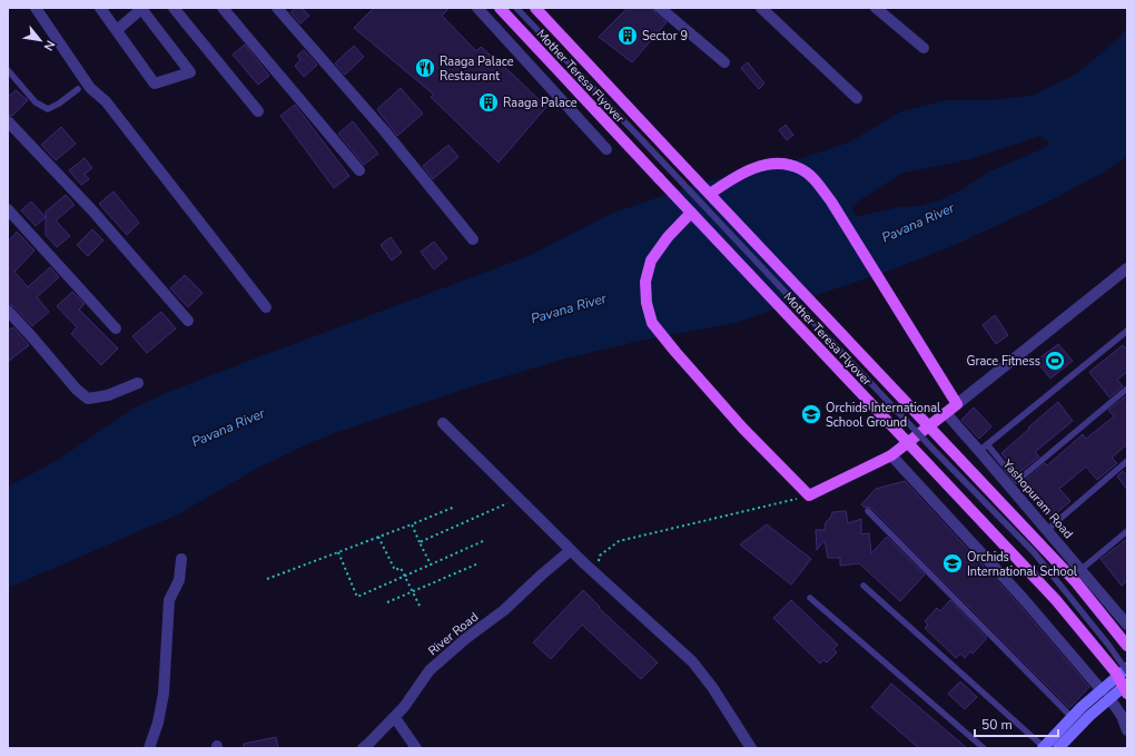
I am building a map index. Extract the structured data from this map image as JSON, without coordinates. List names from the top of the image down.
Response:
{
  "streets": {
    "main road": ["Mother Teresa Flyover"],
    "street": ["Yashopuram Road", "River Road"]
  },
  "water": ["Pavana River"],
  "places": {
    "building": ["Sector 9", "Raaga Palace"],
    "restaurant": ["Raaga Palace Restaurant"],
    "sports": ["Grace Fitness"],
    "school or university": ["Orchids International School Ground", "Orchids International School"]
  },
  "scale_bar": "50 m",
  "north": "bottom right"
}
